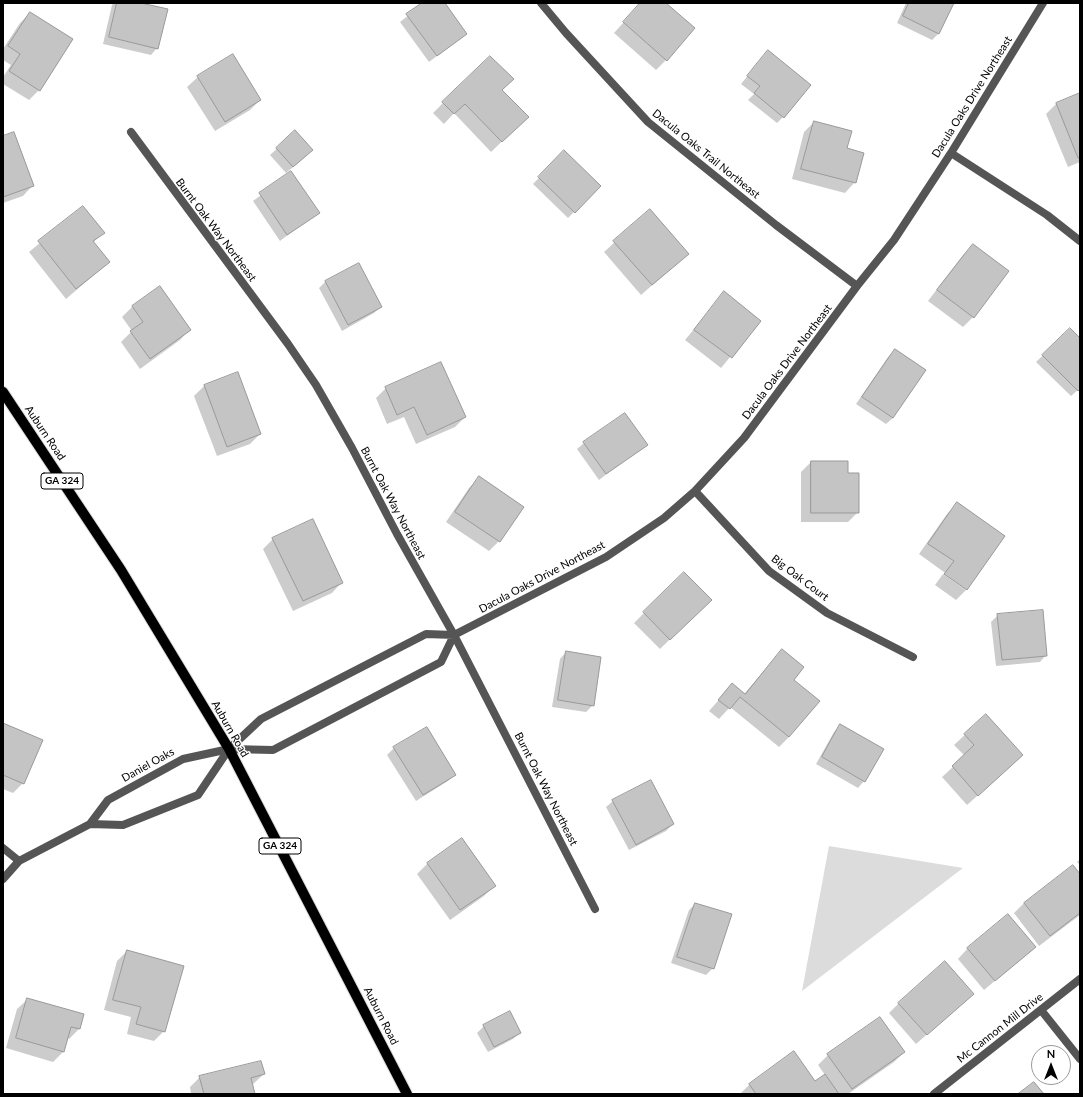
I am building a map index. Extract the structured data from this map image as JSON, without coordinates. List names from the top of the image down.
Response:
{
  "streets": {
    "main road": ["Auburn Road", "GA 324"],
    "street": [
      "Dacula Oaks Drive Northeast",
      "Dacula Oaks Trail Northeast",
      "Burnt Oak Way Northeast",
      "Big Oak Court",
      "Daniel Oaks",
      "Mc Cannon Mill Drive"
    ]
  },
  "crossings": [
    ["Dacula Oaks Drive Northeast", "Dacula Oaks Trail Northeast"],
    ["Dacula Oaks Drive Northeast", "Burnt Oak Way Northeast"],
    ["Dacula Oaks Drive Northeast", "Big Oak Court"],
    ["Auburn Road", "Daniel Oaks"]
  ],
  "north": "top"
}
